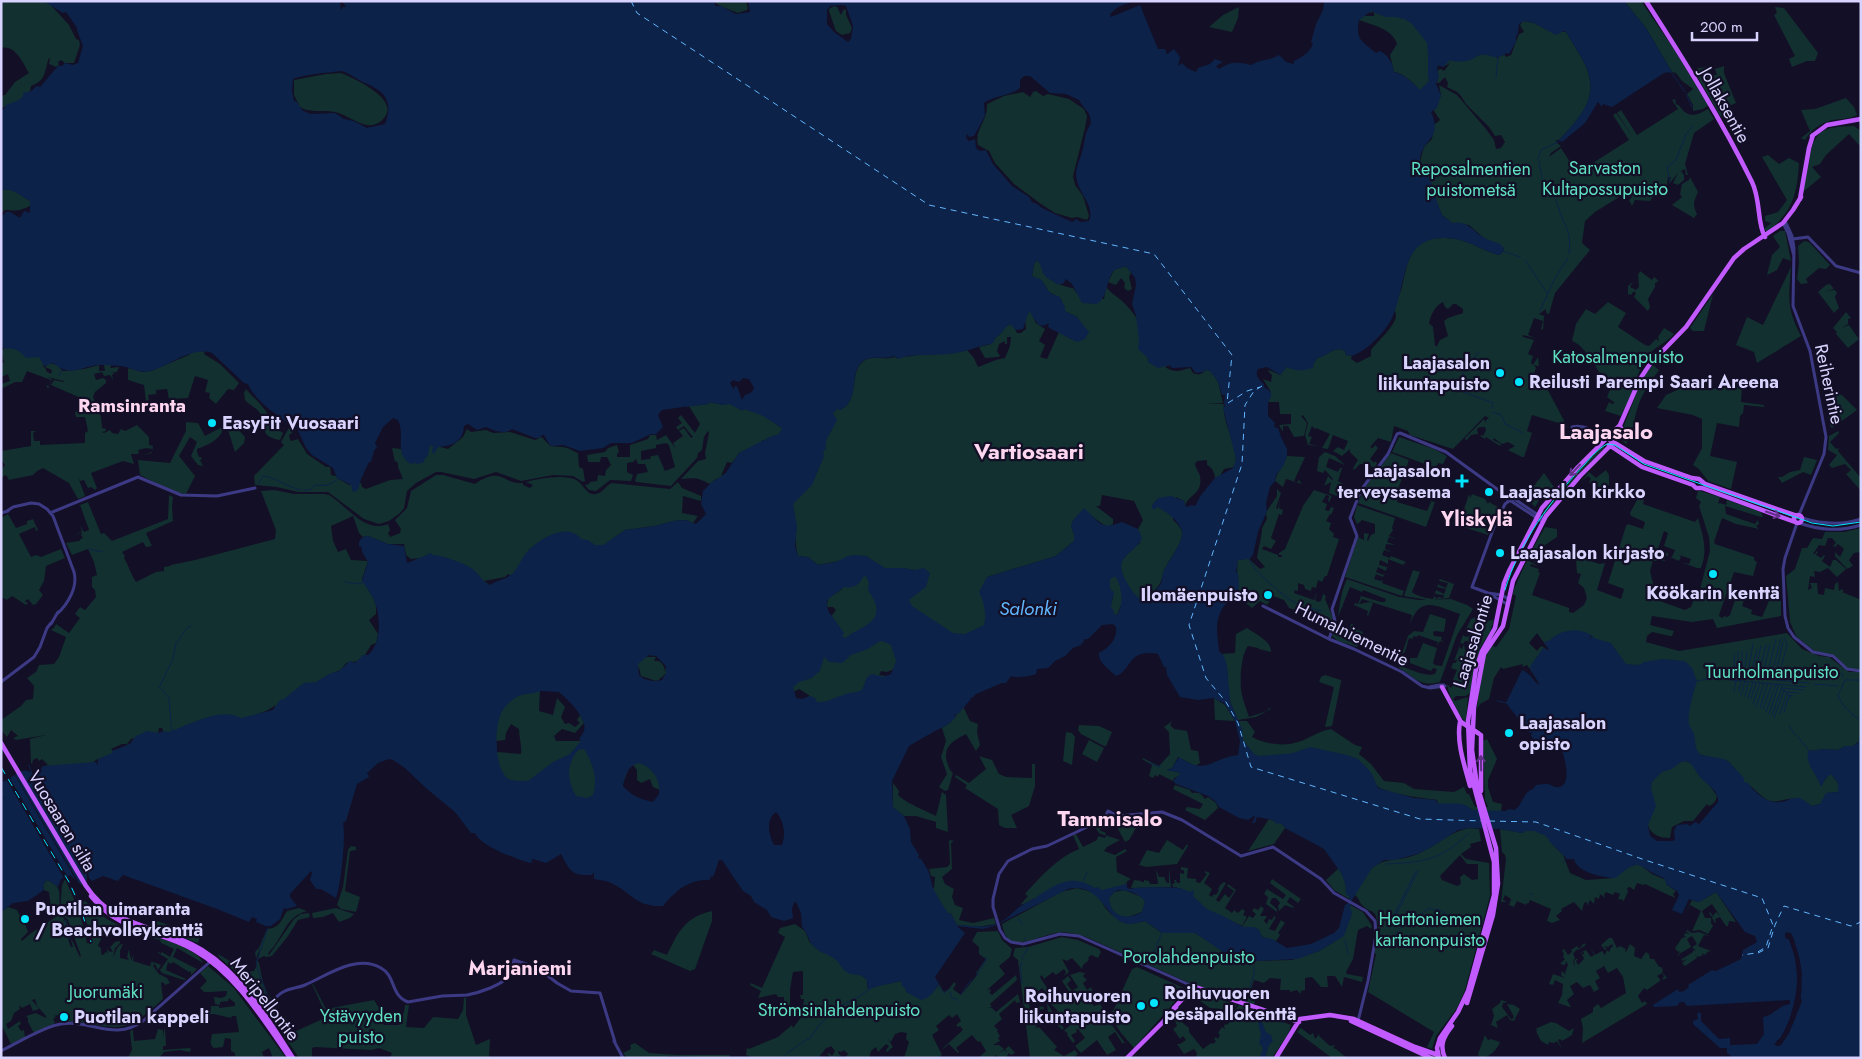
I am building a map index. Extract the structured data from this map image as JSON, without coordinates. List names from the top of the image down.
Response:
{
  "streets": {
    "main road": [
      "Jollaksentie",
      "Laajasalontie",
      "Vuosaaren silta",
      "Meripellontie"
    ],
    "street": ["Reiherintie", "Humalniementie"]
  },
  "crossings": [
    ["Jollaksentie", "Laajasalontie"],
    ["Reiherintie", "Laajasalontie"],
    ["Vuosaaren silta", "Meripellontie"]
  ],
  "districts": [
    "Ramsinranta",
    "Laajasalo",
    "Vartiosaari",
    "Yliskylä",
    "Tammisalo",
    "Marjaniemi"
  ],
  "water": ["Salonki"],
  "parks": [
    "Sarvaston Kultapossupuisto",
    "Reposalmentien puistometsä",
    "Katosalmenpuisto",
    "Tuurholmanpuisto",
    "Herttoniemen kartanonpuisto",
    "Porolahdenpuisto",
    "Juorumäki",
    "Strömsinlahdenpuisto",
    "Ystävyyden puisto"
  ],
  "places": {
    "other": [
      "Laajasalon liikuntapuisto",
      "Reilusti Parempi Saari Areena",
      "EasyFit Vuosaari",
      "Laajasalon kirkko",
      "Laajasalon kirjasto",
      "Köökarin kenttä",
      "Ilomäenpuisto",
      "Laajasalon opisto",
      "Puotilan uimaranta / Beachvolleykenttä",
      "Roihuvuoren pesäpallokenttä",
      "Roihuvuoren liikuntapuisto",
      "Puotilan kappeli"
    ],
    "health": ["Laajasalon terveysasema"]
  },
  "scale_bar": "200 m"
}
